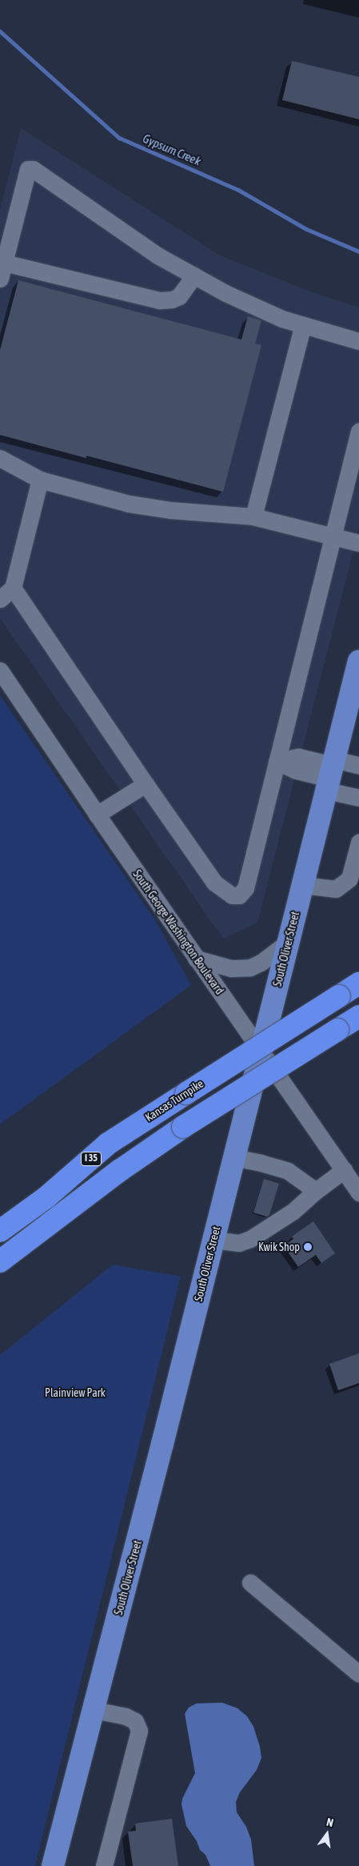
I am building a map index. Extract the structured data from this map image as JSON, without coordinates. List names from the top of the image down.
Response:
{
  "streets": {
    "highway": ["Kansas Turnpike", "I 35"],
    "main road": ["South Oliver Street"],
    "street": ["South George Washington Boulevard"]
  },
  "crossings": [
    ["South George Washington Boulevard", "South Oliver Street"]
  ],
  "water": ["Gypsum Creek"],
  "parks": ["Plainview Park"],
  "places": ["Kwik Shop"],
  "north": "top"
}
